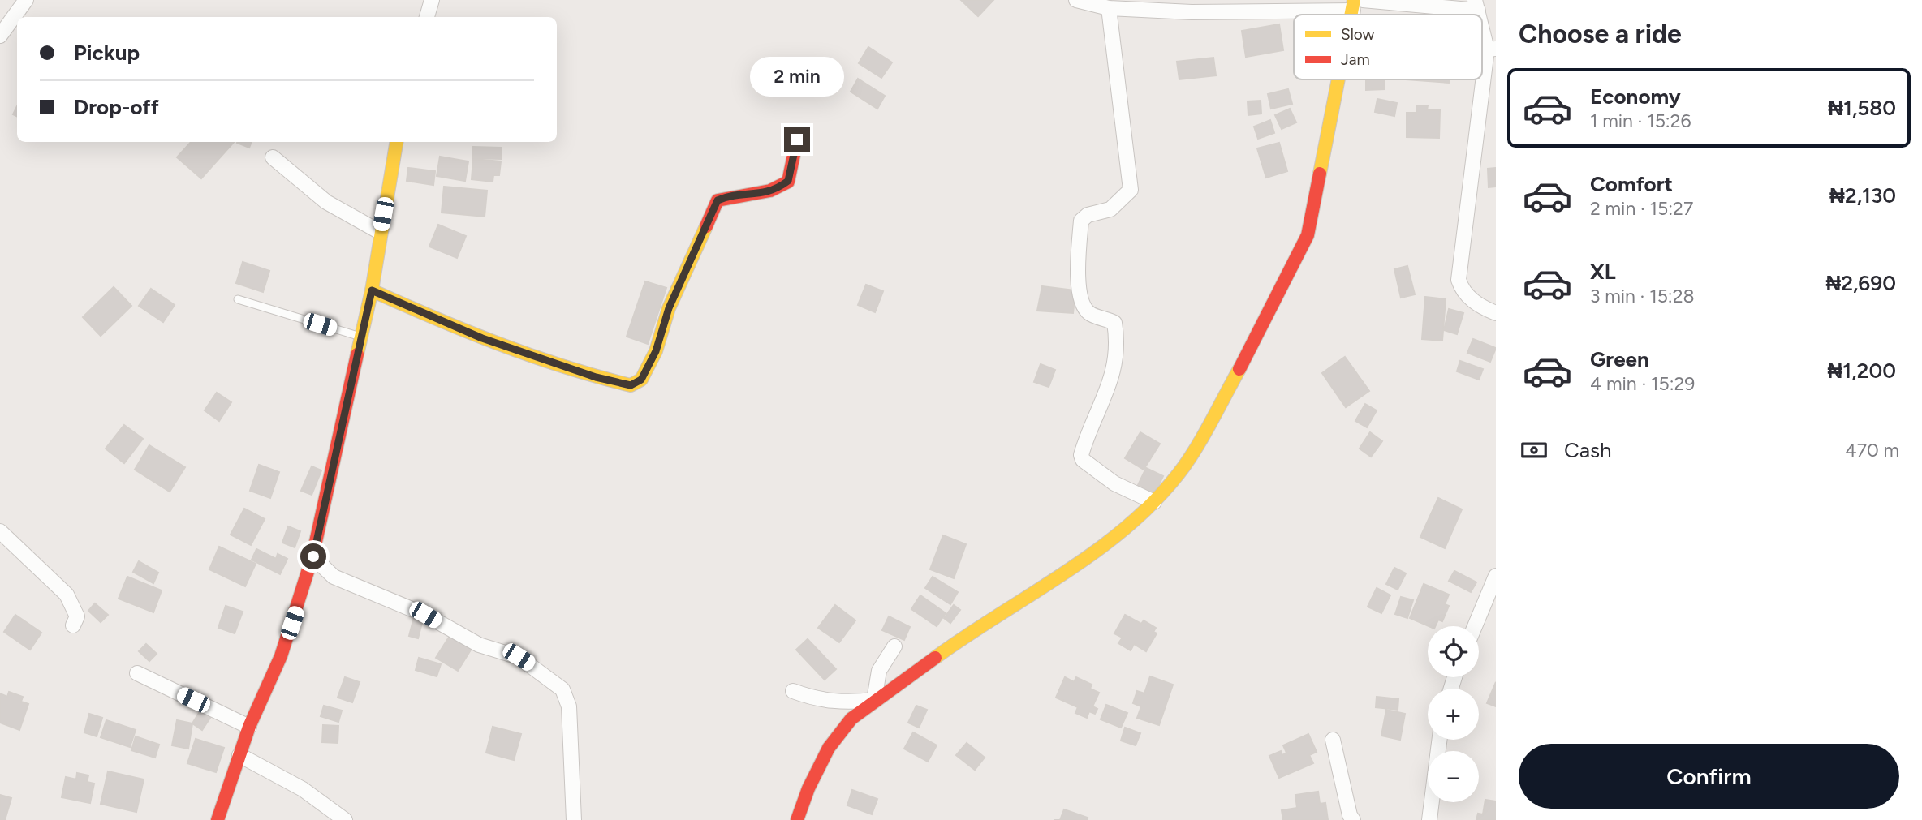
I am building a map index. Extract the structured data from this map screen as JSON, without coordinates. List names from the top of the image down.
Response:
{
  "legend": ["Slow", "Jam"],
  "page": {
    "heading": "Choose a ride",
    "banner": ["Pickup", "Drop-off"],
    "bubble": "2 min",
    "list": [
      {
        "name": "Economy",
        "note": "1 min · 15:26",
        "value": "₦1,580"
      },
      {
        "name": "Comfort",
        "note": "2 min · 15:27",
        "value": "₦2,130"
      },
      {
        "name": "XL",
        "note": "3 min · 15:28",
        "value": "₦2,690"
      },
      {
        "name": "Green",
        "note": "4 min · 15:29",
        "value": "₦1,200"
      }
    ],
    "pay": ["Cash", "470 m"],
    "map_buttons": ["+", "−"],
    "buttons": "Confirm"
  }
}
